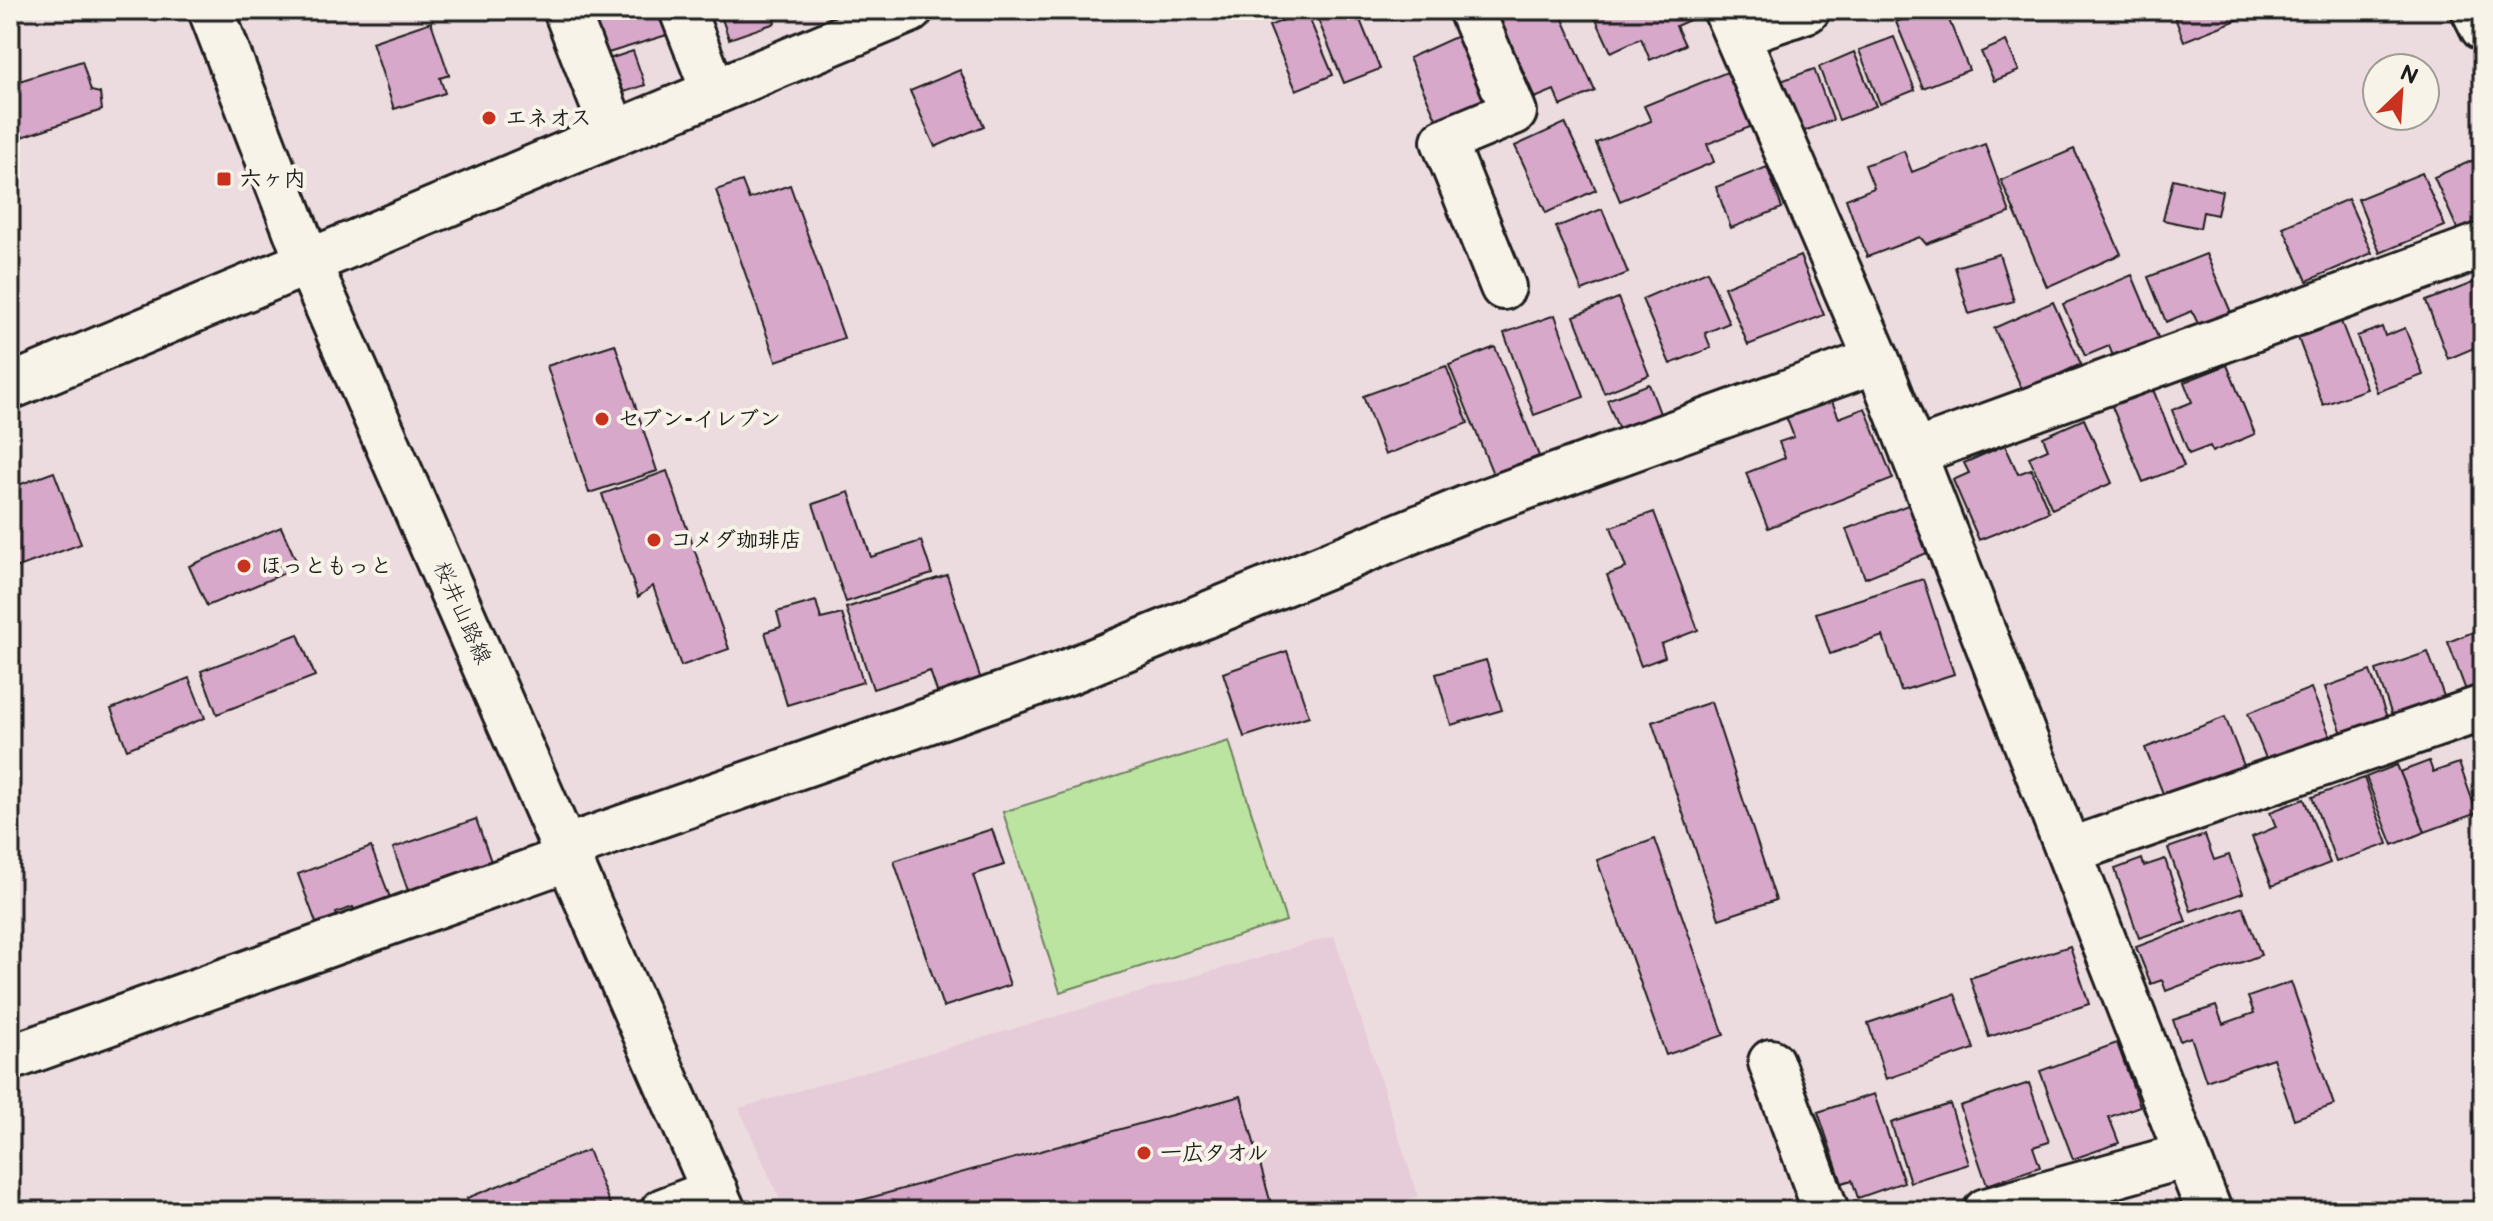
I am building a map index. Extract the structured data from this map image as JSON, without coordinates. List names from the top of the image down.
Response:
{
  "streets": {
    "street": ["桜井山路線"]
  },
  "places": {
    "other": [
      "エネオス",
      "セブン-イレブン",
      "コメダ珈琲店",
      "ほっともっと",
      "一広タオル"
    ],
    "transit": ["六ヶ内"]
  },
  "north": "top right"
}
